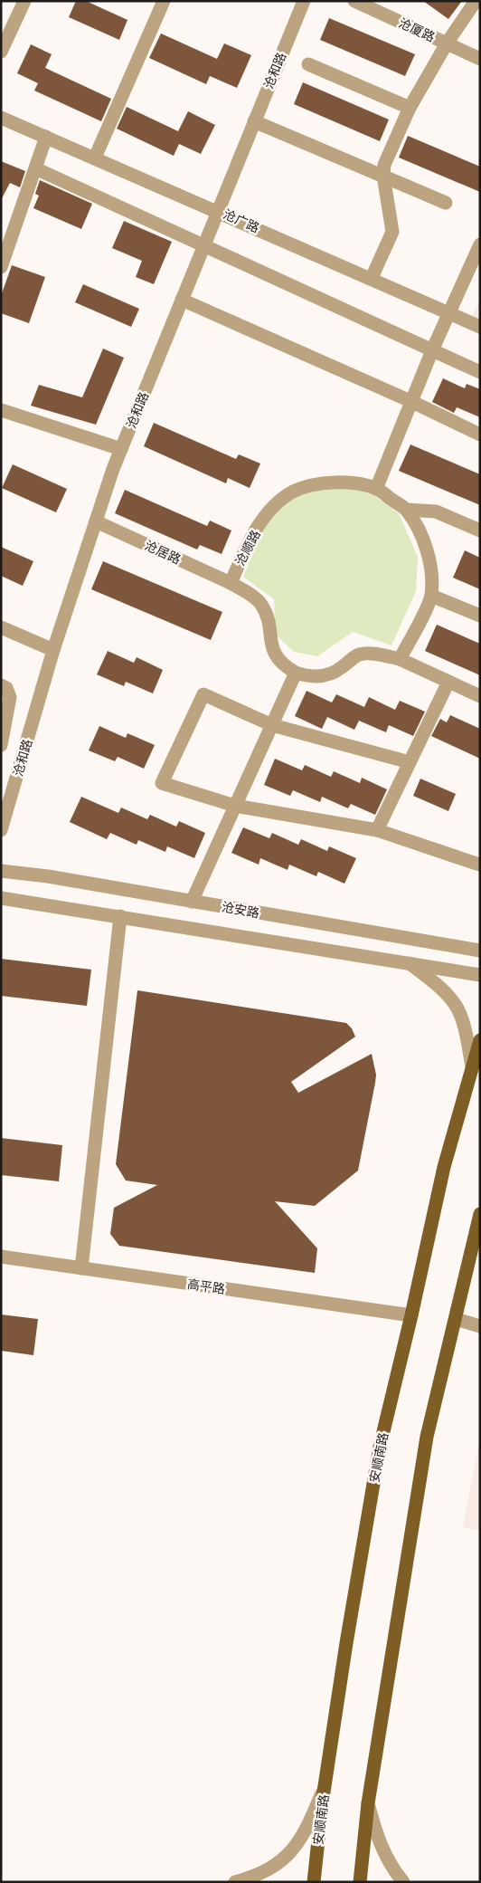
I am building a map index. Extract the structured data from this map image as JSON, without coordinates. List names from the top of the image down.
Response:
{
  "streets": {
    "main road": ["安顺南路"],
    "street": [
      "沧厦路",
      "沧和路",
      "沧广路",
      "沧顺路",
      "沧居路",
      "沧安路",
      "高平路"
    ]
  },
  "crossings": [
    ["沧和路", "沧广路"],
    ["沧和路", "沧居路"],
    ["沧顺路", "沧居路"],
    ["高平路", "安顺南路"]
  ]
}
